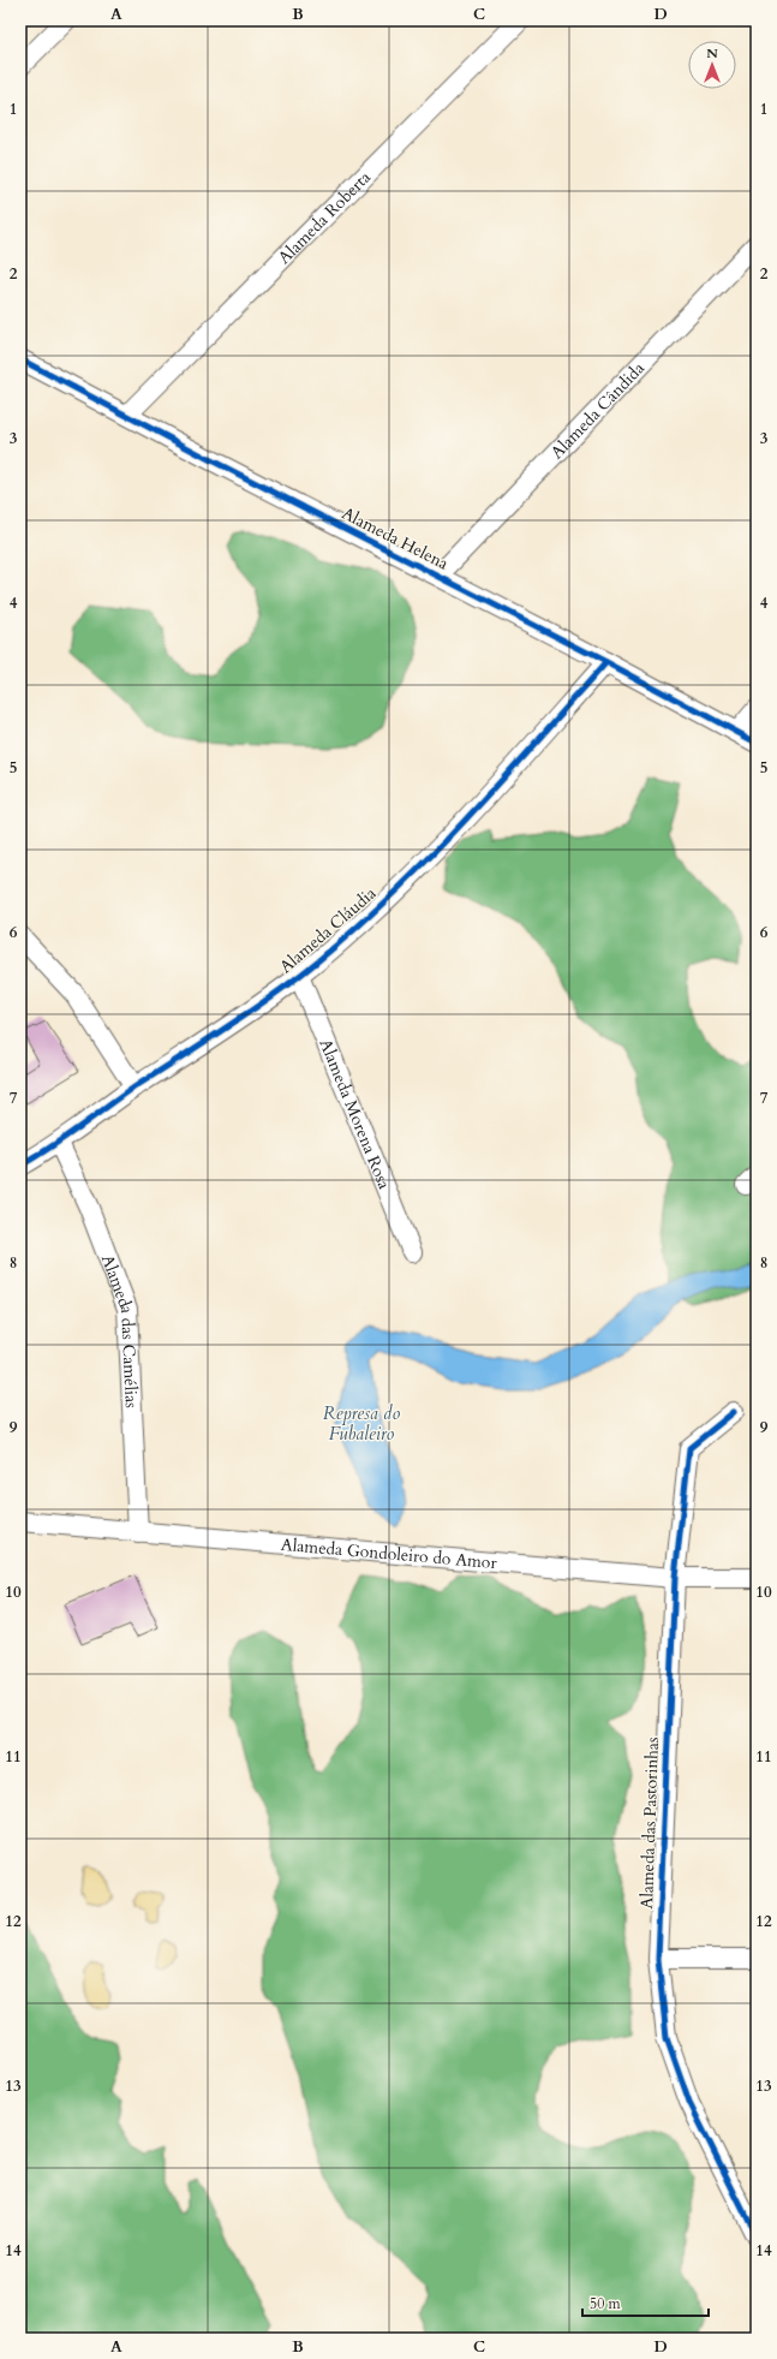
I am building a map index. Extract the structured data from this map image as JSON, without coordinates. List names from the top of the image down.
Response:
{
  "streets": {
    "street": [
      "Alameda Roberta",
      "Alameda Cândida",
      "Alameda Helena",
      "Alameda Cláudia",
      "Alameda Morena Rosa",
      "Alameda das Camélias",
      "Alameda Gondoleiro do Amor",
      "Alameda das Pastorinhas"
    ]
  },
  "crossings": [
    ["Alameda Roberta", "Alameda Helena"],
    ["Alameda Cândida", "Alameda Helena"],
    ["Alameda Helena", "Alameda Cláudia"],
    ["Alameda Cláudia", "Alameda Morena Rosa"],
    ["Alameda Cláudia", "Alameda das Camélias"],
    ["Alameda das Camélias", "Alameda Gondoleiro do Amor"],
    ["Alameda Gondoleiro do Amor", "Alameda das Pastorinhas"]
  ],
  "water": ["Represa do Fubaleiro"],
  "scale_bar": "50 m",
  "north": "top",
  "grid": {
    "columns": [
      "A",
      "B",
      "C",
      "D"
    ],
    "rows": [
      "1",
      "2",
      "3",
      "4",
      "5",
      "6",
      "7",
      "8",
      "9",
      "10",
      "11",
      "12",
      "13",
      "14"
    ]
  }
}
